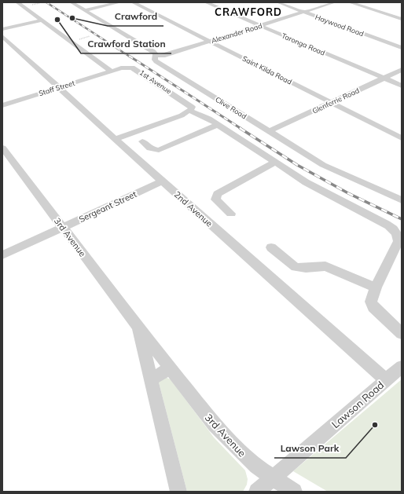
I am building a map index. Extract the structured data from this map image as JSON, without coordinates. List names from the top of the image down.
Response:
{
  "streets": {
    "street": [
      "Haywood Road",
      "Alexander Road",
      "Taronga Road",
      "Saint Kilda Road",
      "1st Avenue",
      "Staff Street",
      "Glenferrie Road",
      "Clive Road",
      "Sergeant Street",
      "2nd Avenue",
      "3rd Avenue",
      "Lawson Road"
    ]
  },
  "crossings": [
    ["Haywood Road", "Alexander Road"],
    ["Alexander Road", "Taronga Road"],
    ["Alexander Road", "Saint Kilda Road"],
    ["Alexander Road", "Clive Road"],
    ["Taronga Road", "Glenferrie Road"],
    ["Saint Kilda Road", "Glenferrie Road"],
    ["1st Avenue", "Staff Street"],
    ["Staff Street", "2nd Avenue"],
    ["Glenferrie Road", "Clive Road"],
    ["Sergeant Street", "2nd Avenue"],
    ["Sergeant Street", "3rd Avenue"],
    ["2nd Avenue", "Lawson Road"],
    ["3rd Avenue", "Lawson Road"]
  ],
  "districts": ["CRAWFORD"],
  "places": ["Crawford", "Crawford Station", "Lawson Park"]
}
